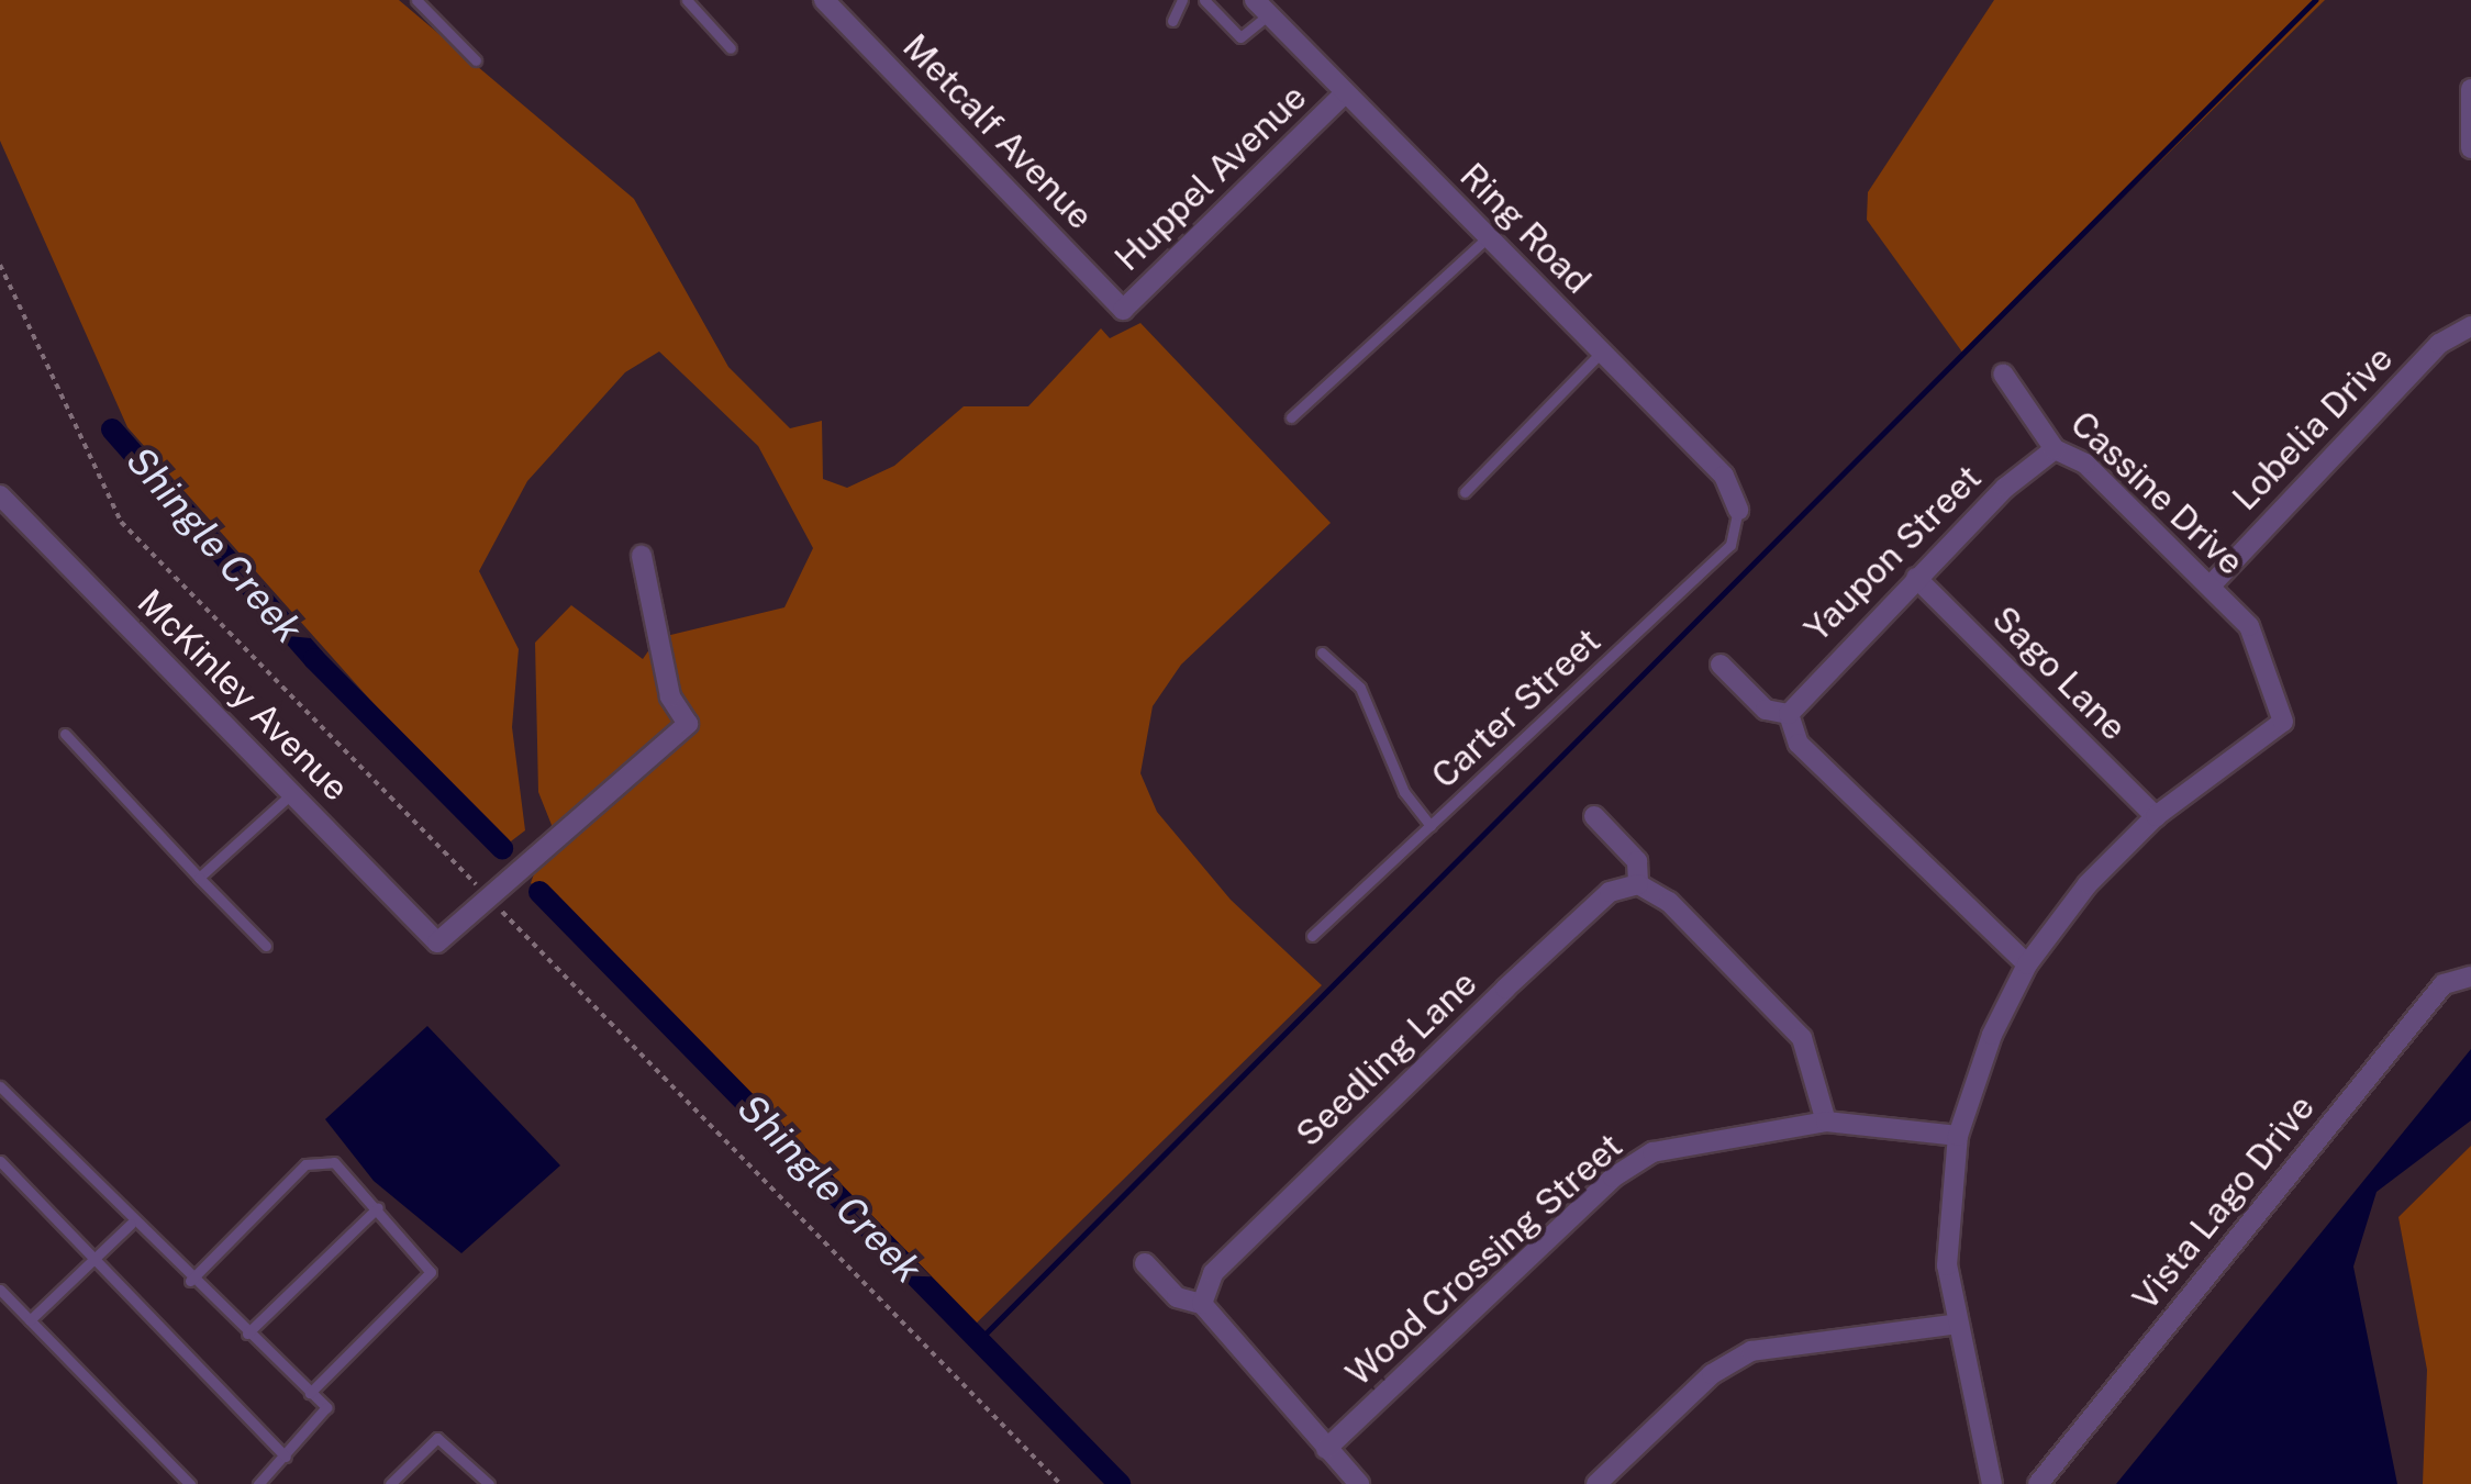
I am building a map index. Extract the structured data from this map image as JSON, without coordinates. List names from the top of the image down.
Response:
{
  "streets": {
    "street": [
      "Metcalf Avenue",
      "Huppel Avenue",
      "Ring Road",
      "Lobelia Drive",
      "Cassine Drive",
      "Yaupon Street",
      "Sago Lane",
      "McKinley Avenue",
      "Seedling Lane",
      "Vista Lago Drive",
      "Wood Crossing Street"
    ],
    "lane": ["Carter Street"]
  },
  "crossings": [
    ["Metcalf Avenue", "Huppel Avenue"],
    ["Huppel Avenue", "Ring Road"],
    ["Ring Road", "Carter Street"],
    ["Lobelia Drive", "Cassine Drive"],
    ["Cassine Drive", "Yaupon Street"],
    ["Cassine Drive", "Sago Lane"],
    ["Yaupon Street", "Sago Lane"]
  ],
  "water": ["Shingle Creek"]
}
